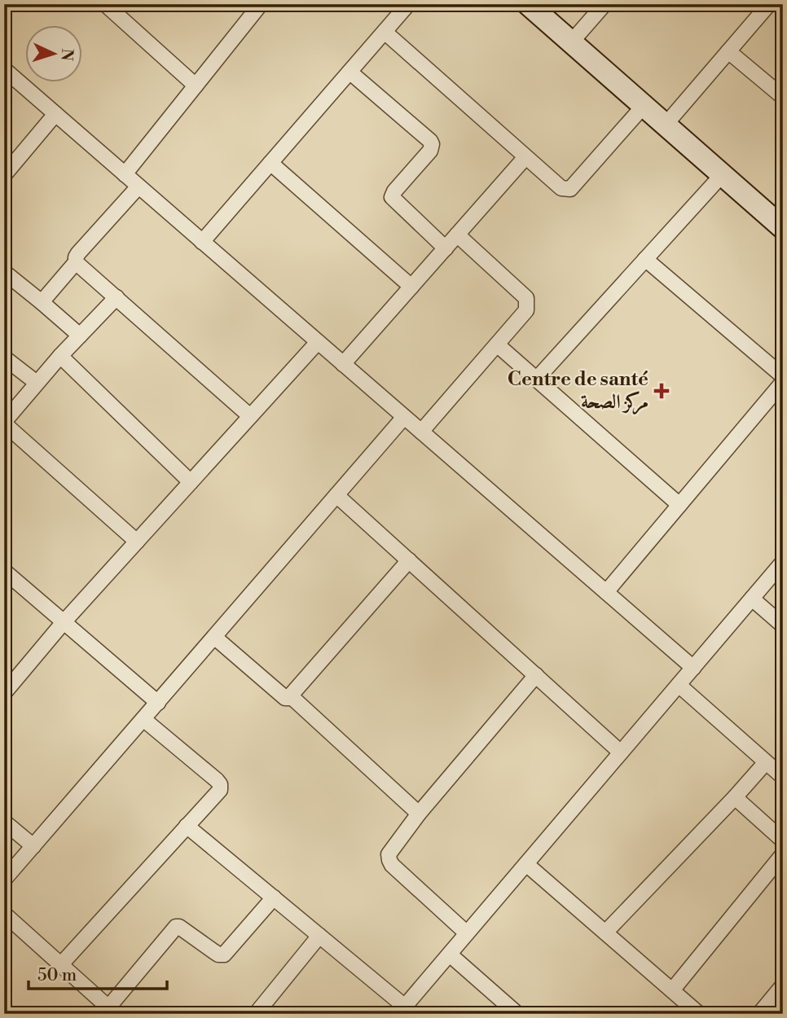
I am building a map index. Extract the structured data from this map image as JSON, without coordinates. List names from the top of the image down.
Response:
{
  "places": {
    "health": ["Centre de santé مركز الصحة"]
  },
  "scale_bar": "50 m",
  "north": "right"
}
